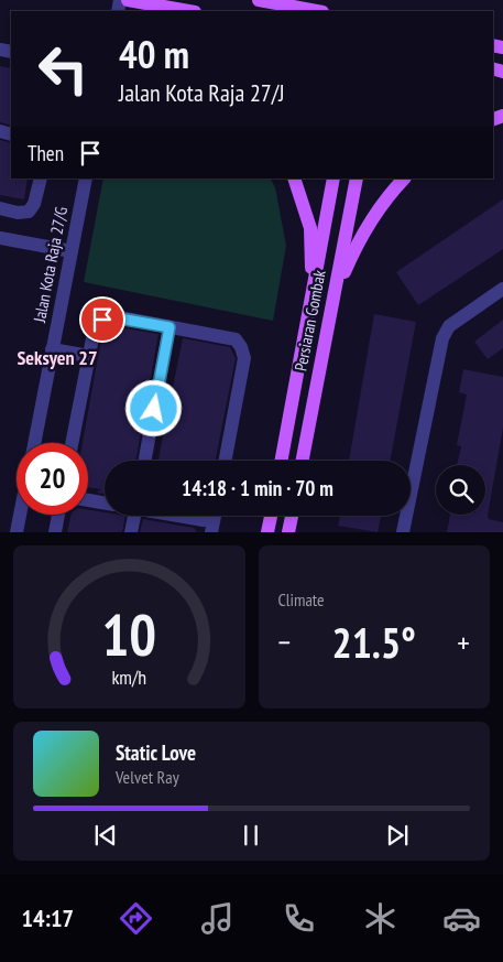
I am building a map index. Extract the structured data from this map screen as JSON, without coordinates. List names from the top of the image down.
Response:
{
  "streets": {
    "main road": ["Persiaran Gombak"],
    "street": ["Jalan Kota Raja 27/G"]
  },
  "districts": ["Seksyen 27"],
  "page": {
    "turn": ["40 m", "Jalan Kota Raja 27/J"],
    "then": "Then",
    "limit": "20",
    "trip": "14:18 · 1 min · 70 m",
    "tile": "Climate",
    "heat": ["−", "21.5°", "+"],
    "song": ["Static Love", "Velvet Ray"],
    "tabs": "14:17",
    "gauge": ["10", "km/h"]
  }
}
